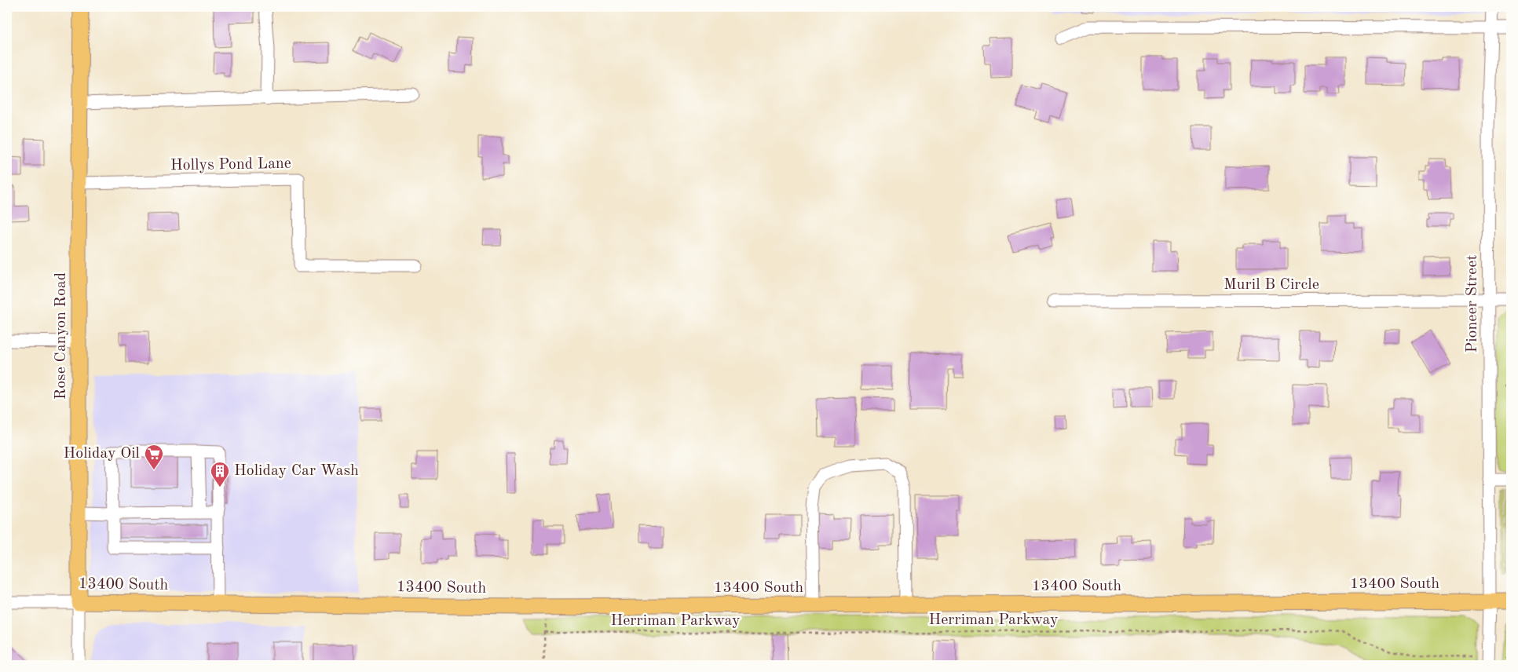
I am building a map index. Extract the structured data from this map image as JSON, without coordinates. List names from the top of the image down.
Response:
{
  "streets": {
    "main road": ["Rose Canyon Road", "13400 South"],
    "street": ["Hollys Pond Lane", "Muril B Circle", "Pioneer Street"],
    "path": ["Herriman Parkway"]
  },
  "crossings": [
    ["Hollys Pond Lane", "Rose Canyon Road"],
    ["Muril B Circle", "Pioneer Street"],
    ["Pioneer Street", "13400 South"],
    ["Rose Canyon Road", "13400 South"]
  ],
  "places": {
    "supermarket": ["Holiday Oil"],
    "building": ["Holiday Car Wash"]
  }
}
